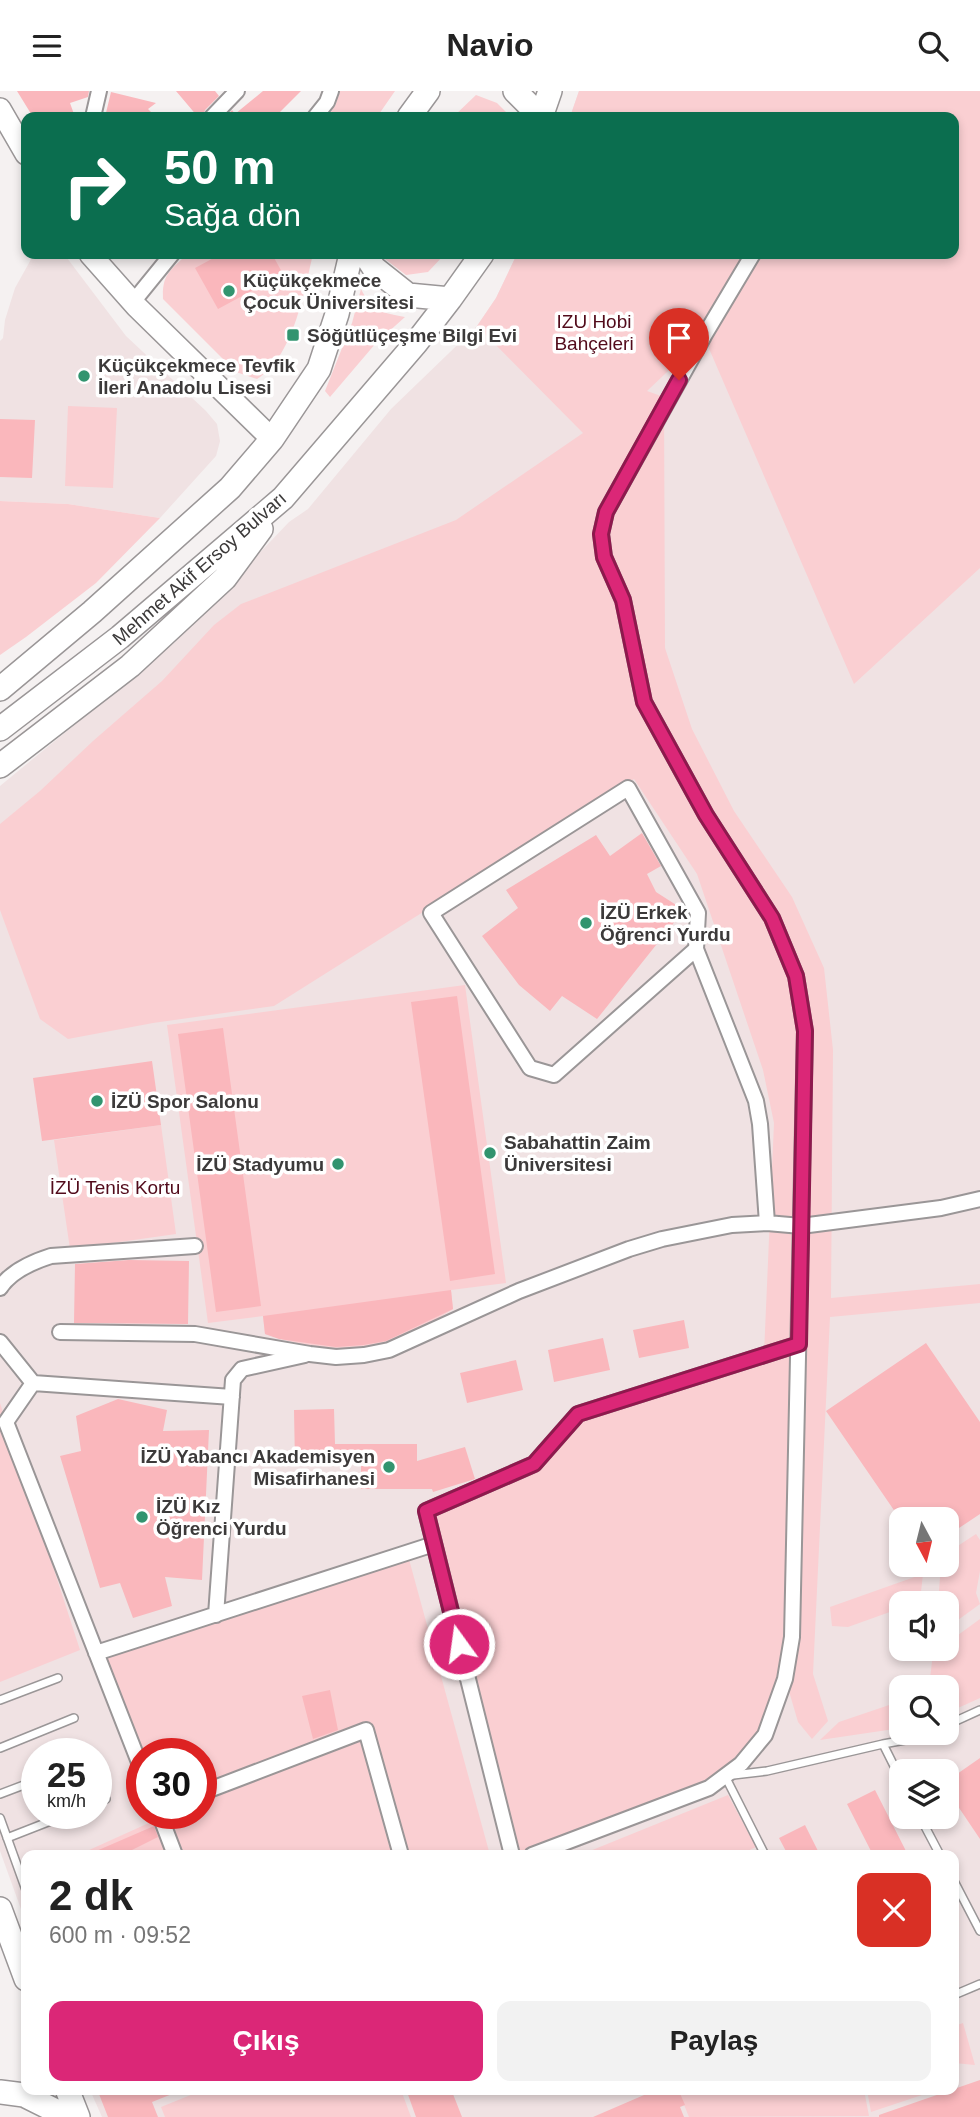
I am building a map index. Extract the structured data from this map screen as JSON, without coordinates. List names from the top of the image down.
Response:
{
  "streets": {
    "main road": ["Mehmet Akif Ersoy Bulvarı"]
  },
  "parks": ["IZU Hobi Bahçeleri", "İZÜ Tenis Kortu"],
  "places": {
    "other": [
      "Küçükçekmece Çocuk Üniversitesi",
      "Küçükçekmece Tevfik İleri Anadolu Lisesi",
      "İZÜ Erkek Öğrenci Yurdu",
      "İZÜ Spor Salonu",
      "Sabahattin Zaim Üniversitesi",
      "İZÜ Stadyumu",
      "İZÜ Yabancı Akademisyen Misafirhanesi",
      "İZÜ Kız Öğrenci Yurdu"
    ],
    "transit": ["Söğütlüçeşme Bilgi Evi"]
  },
  "north": "bottom",
  "page": {
    "header": "Navio",
    "turn": ["50 m", "Sağa dön"],
    "speed": "25 km/h",
    "limit": "30",
    "heading": ["2 dk", "600 m · 09:52"],
    "buttons": ["Çıkış", "Paylaş"]
  }
}
